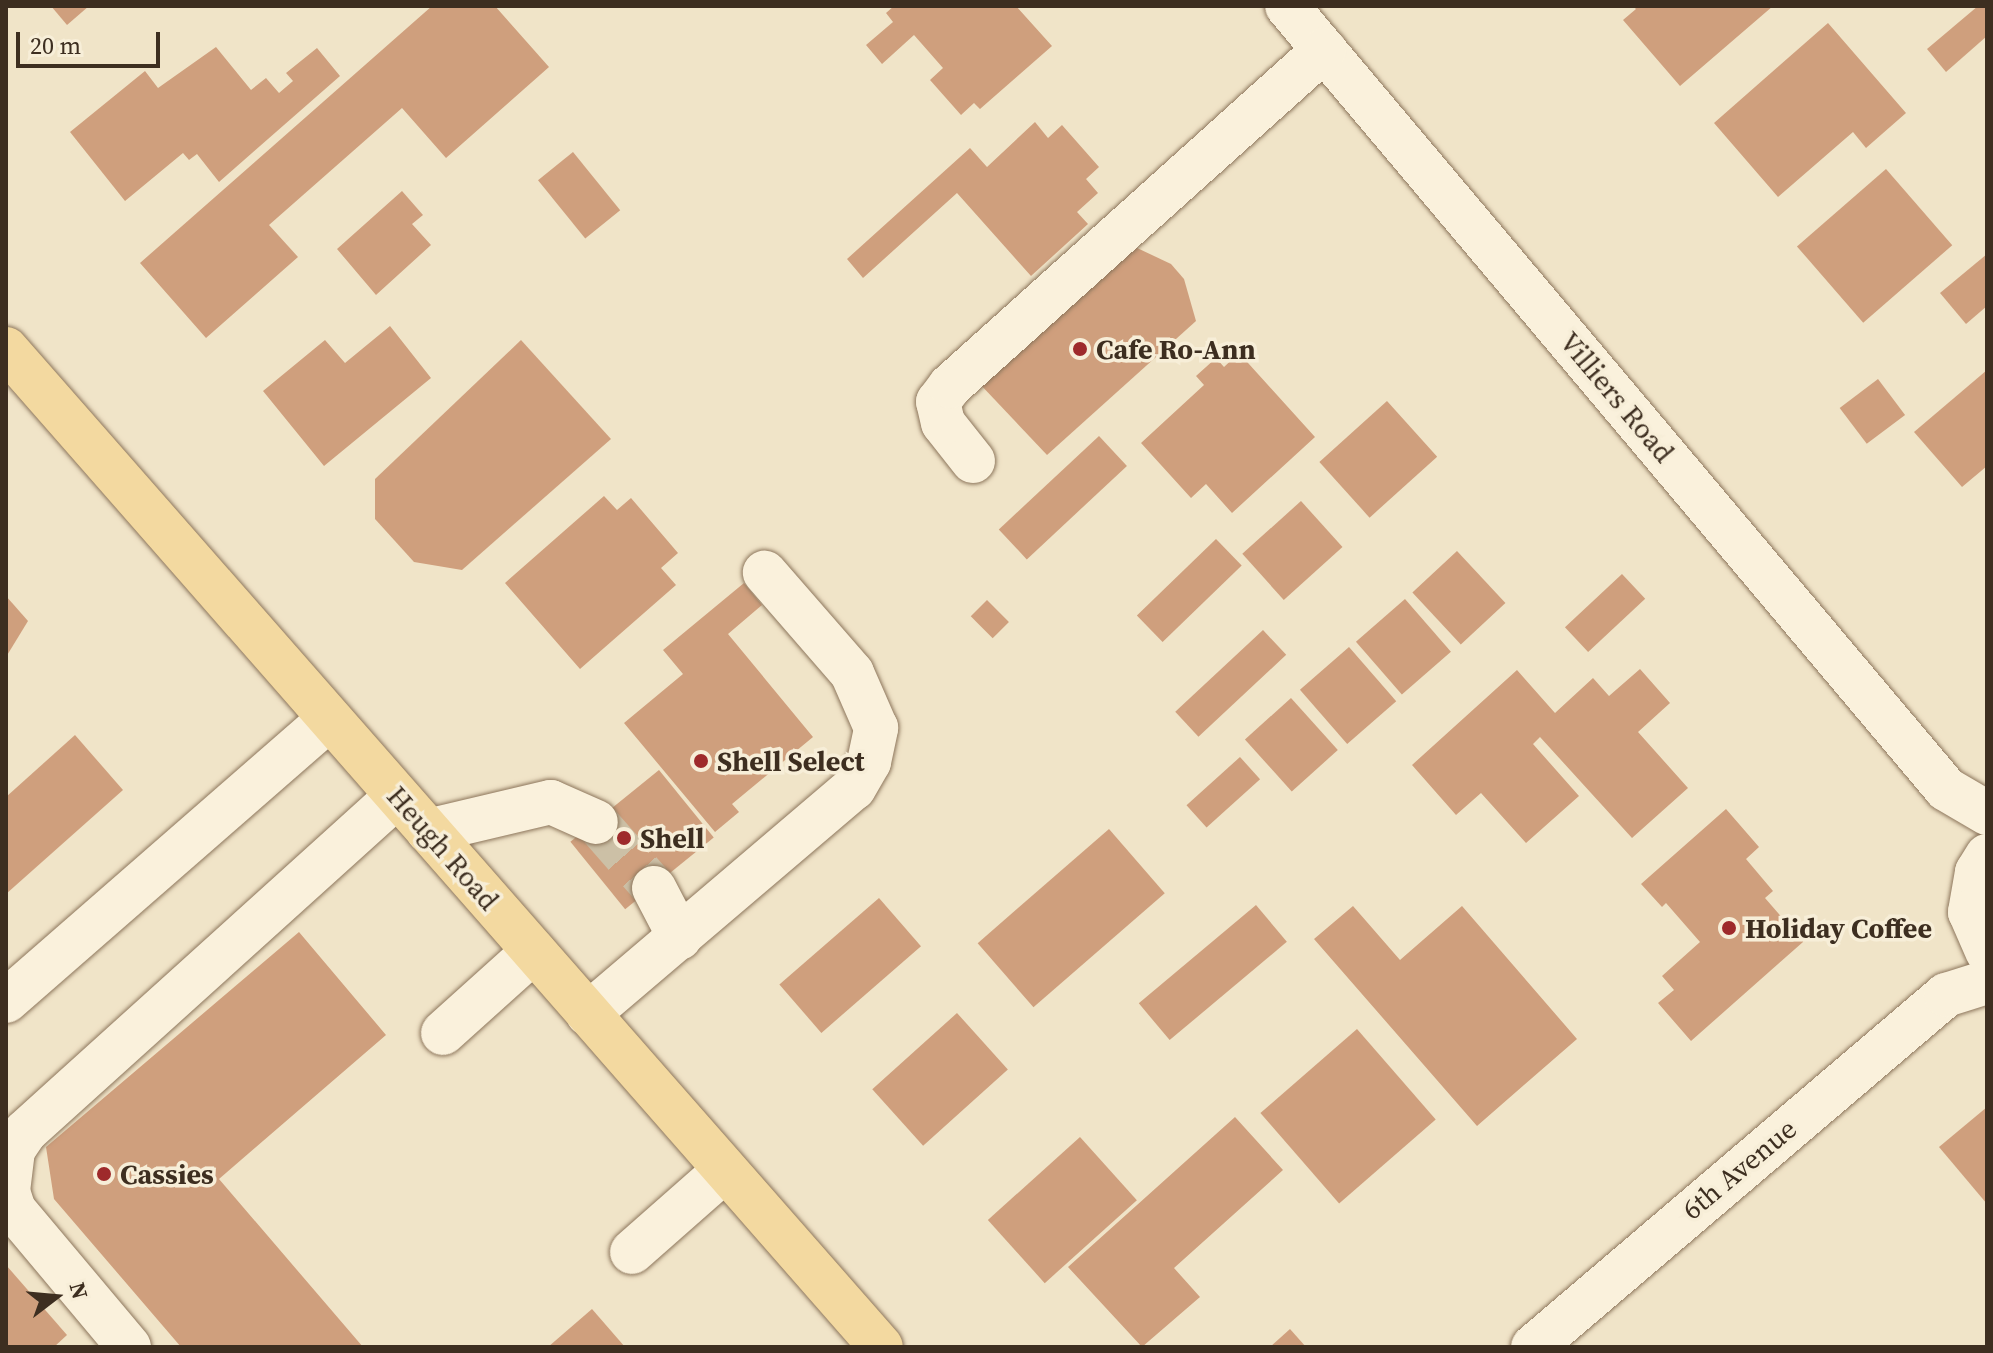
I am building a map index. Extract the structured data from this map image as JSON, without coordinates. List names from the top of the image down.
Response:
{
  "streets": {
    "main road": ["Heugh Road"],
    "street": ["Villiers Road", "6th Avenue"]
  },
  "crossings": [
    ["Villiers Road", "6th Avenue"]
  ],
  "places": [
    "Cafe Ro-Ann",
    "Shell Select",
    "Shell",
    "Holiday Coffee",
    "Cassies"
  ],
  "scale_bar": "20 m",
  "north": "right"
}
